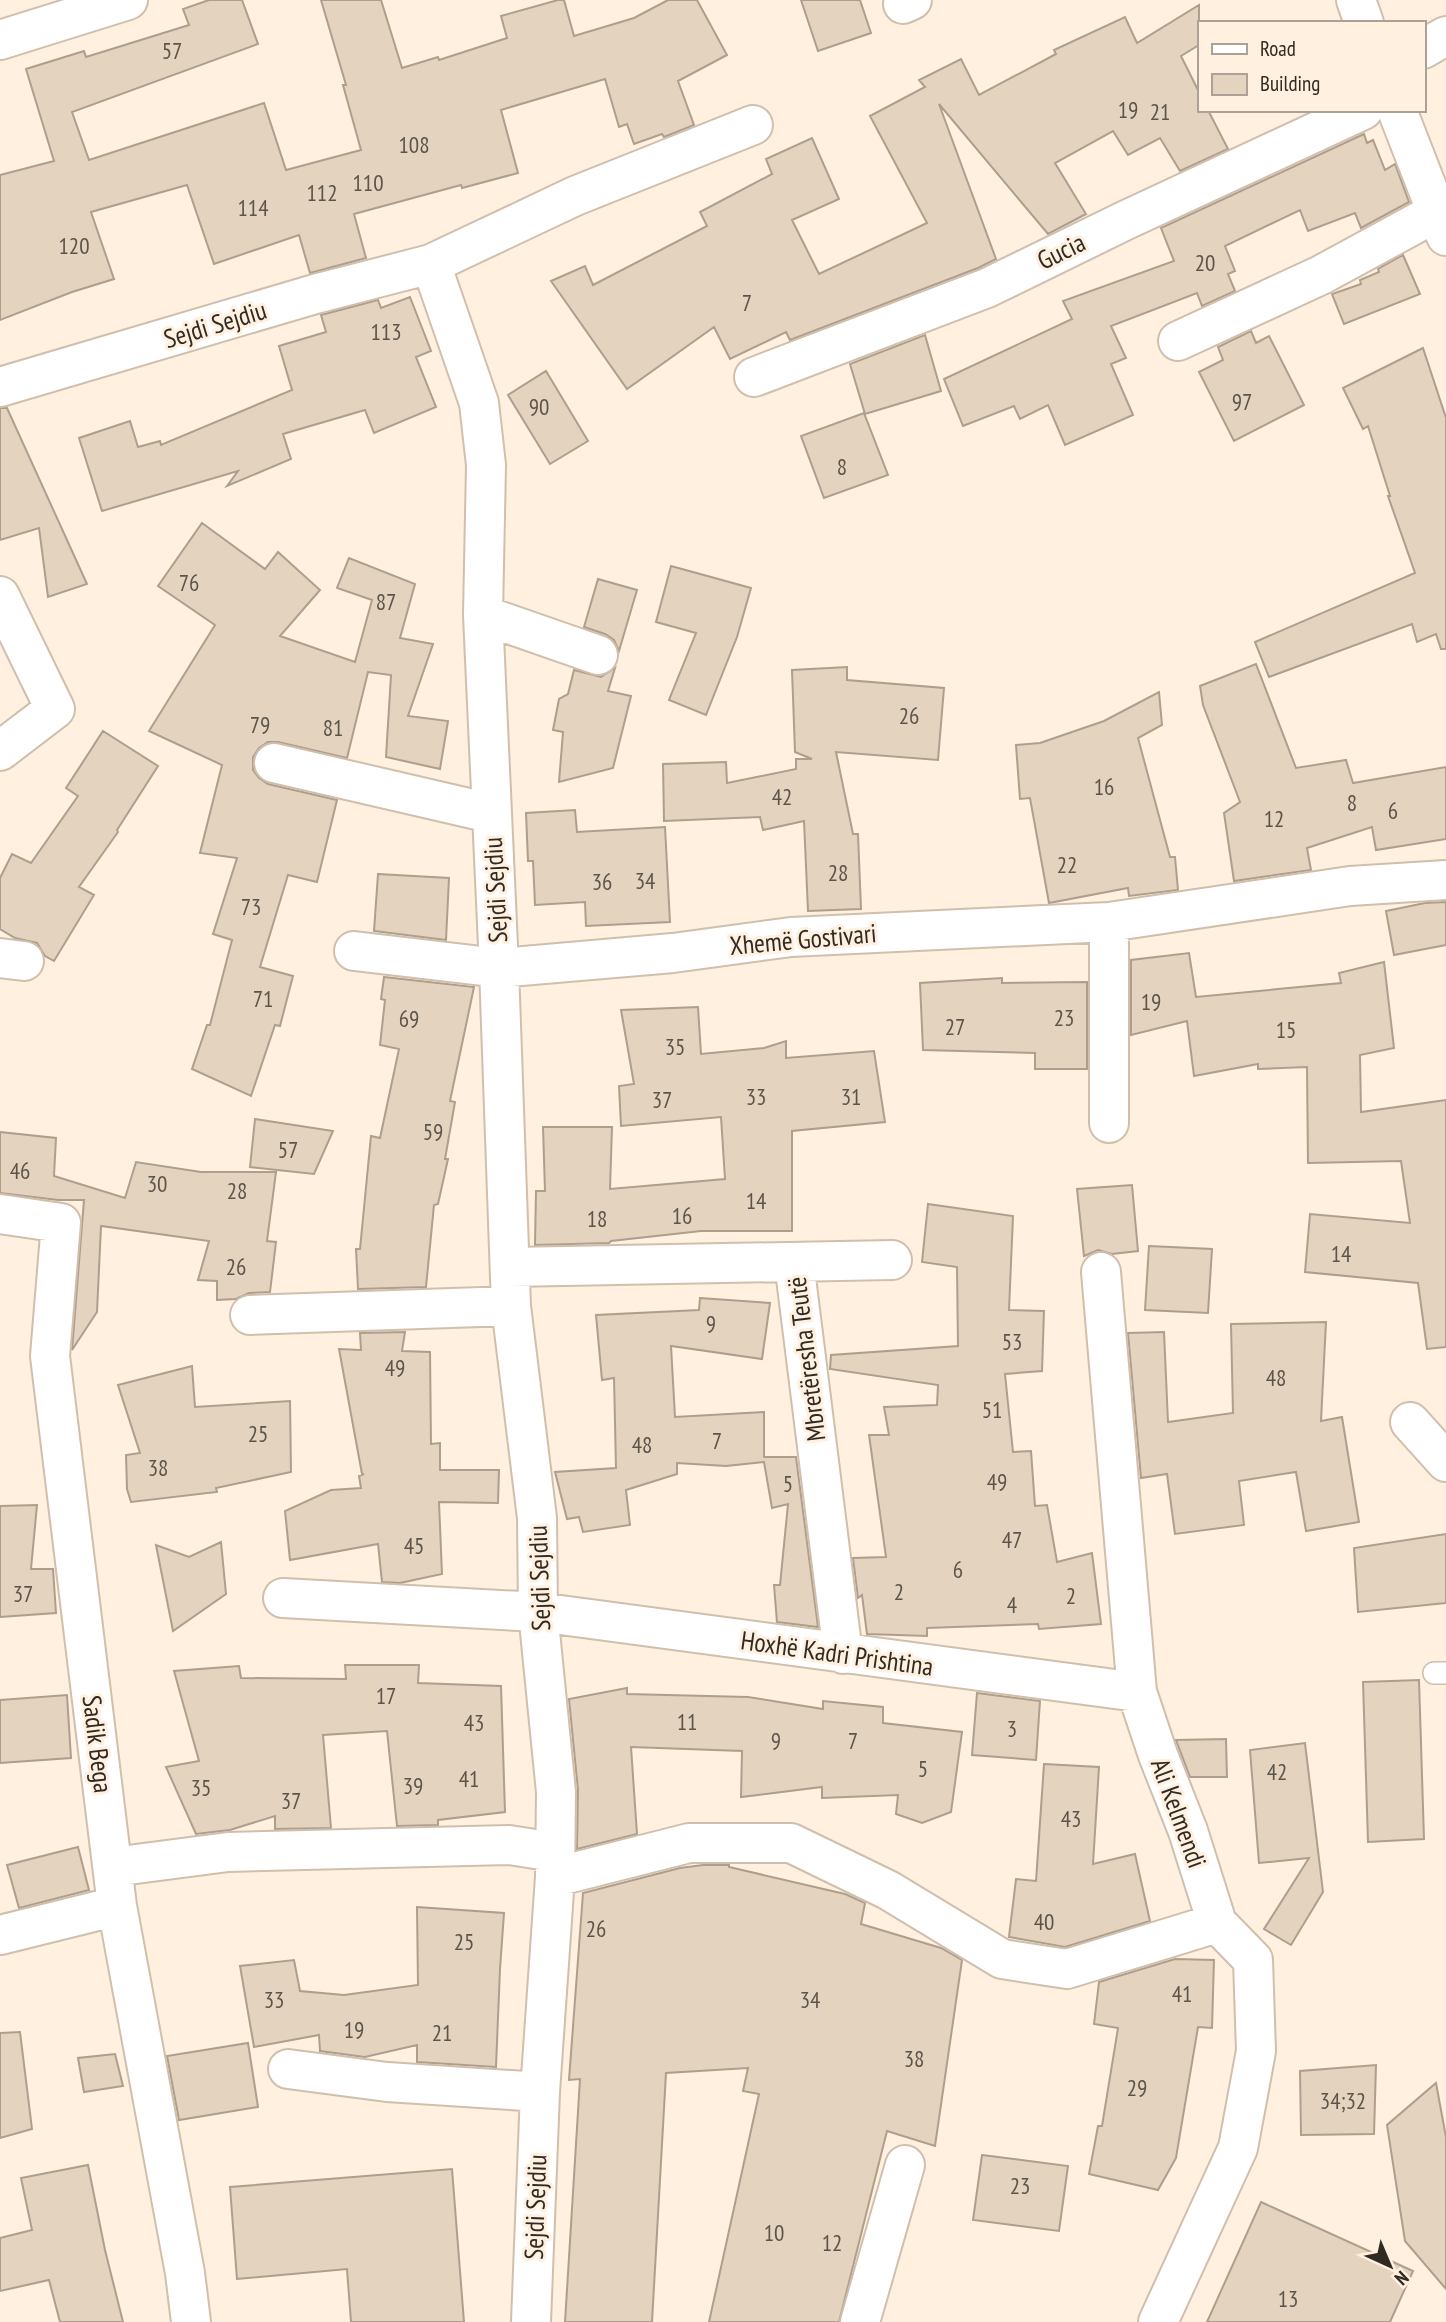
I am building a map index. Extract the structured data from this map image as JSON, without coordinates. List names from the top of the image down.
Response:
{
  "streets": {
    "street": [
      "Gucia",
      "Sejdi Sejdiu",
      "Xhemë Gostivari",
      "Mbretëresha Teutë",
      "Hoxhë Kadri Prishtina",
      "Sadik Bega",
      "Ali Kelmendi"
    ]
  },
  "crossings": [
    ["Sejdi Sejdiu", "Xhemë Gostivari"],
    ["Sejdi Sejdiu", "Mbretëresha Teutë"],
    ["Sejdi Sejdiu", "Hoxhë Kadri Prishtina"],
    ["Mbretëresha Teutë", "Hoxhë Kadri Prishtina"],
    ["Hoxhë Kadri Prishtina", "Ali Kelmendi"]
  ],
  "house_numbers": [
    "57",
    "19",
    "21",
    "108",
    "110",
    "112",
    "114",
    "120",
    "20",
    "7",
    "113",
    "97",
    "90",
    "8",
    "76",
    "87",
    "26",
    "79",
    "81",
    "16",
    "42",
    "8",
    "6",
    "12",
    "22",
    "28",
    "34",
    "36",
    "73",
    "71",
    "19",
    "23",
    "69",
    "27",
    "15",
    "35",
    "33",
    "31",
    "37",
    "59",
    "57",
    "46",
    "30",
    "28",
    "14",
    "16",
    "18",
    "14",
    "26",
    "9",
    "53",
    "49",
    "48",
    "51",
    "25",
    "7",
    "48",
    "38",
    "49",
    "5",
    "47",
    "45",
    "6",
    "2",
    "37",
    "2",
    "4",
    "17",
    "11",
    "43",
    "3",
    "9",
    "7",
    "5",
    "42",
    "41",
    "39",
    "35",
    "37",
    "43",
    "40",
    "26",
    "25",
    "41",
    "33",
    "34",
    "19",
    "21",
    "38",
    "29",
    "34;32",
    "23",
    "10",
    "12",
    "13"
  ],
  "legend": ["Road", "Building"],
  "north": "bottom right"
}
